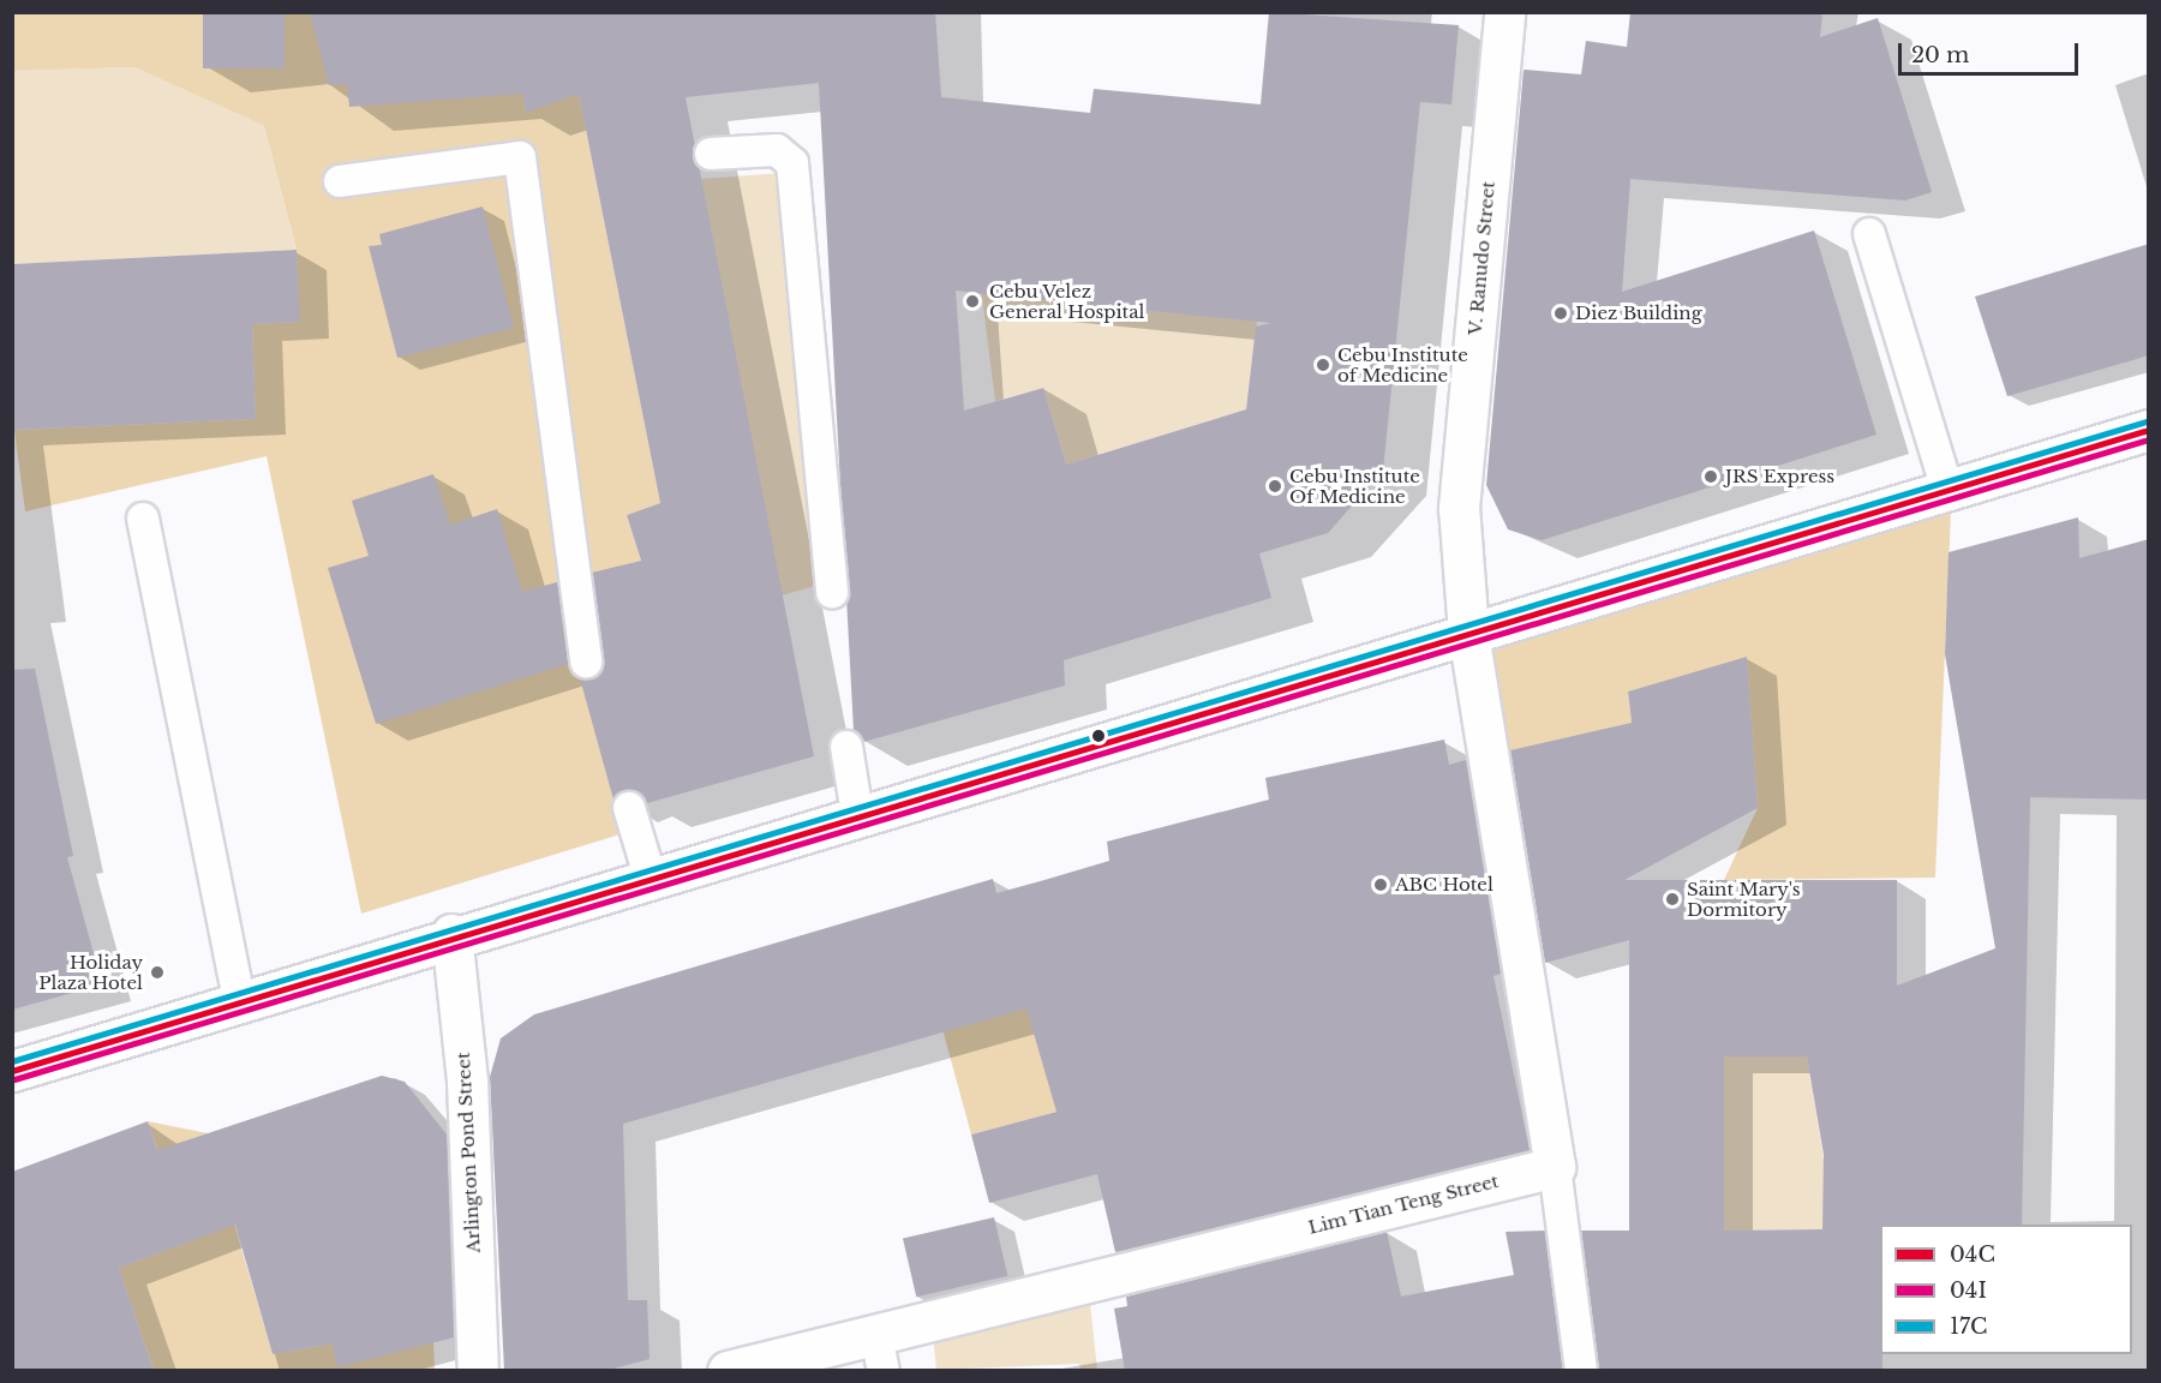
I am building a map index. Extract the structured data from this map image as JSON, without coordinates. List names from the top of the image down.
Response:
{
  "streets": {
    "street": ["V. Ranudo Street", "Arlington Pond Street", "Lim Tian Teng Street"]
  },
  "places": [
    "Cebu Velez General Hospital",
    "Diez Building",
    "Cebu Institute of Medicine",
    "JRS Express",
    "Cebu Institute Of Medicine",
    "ABC Hotel",
    "Saint Mary's Dormitory",
    "Holiday Plaza Hotel"
  ],
  "lines": ["transit line 17C", "transit line 04C", "transit line 04I"],
  "legend": ["04C", "04I", "17C"],
  "scale_bar": "20 m"
}
